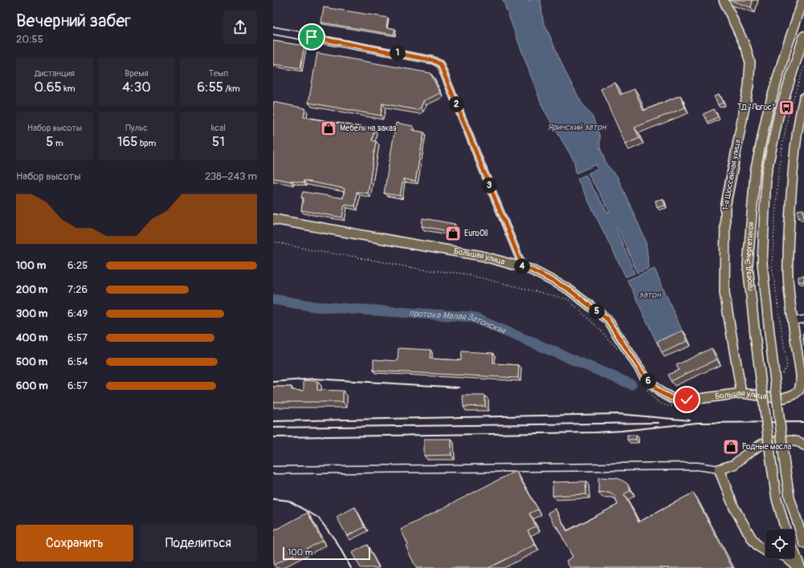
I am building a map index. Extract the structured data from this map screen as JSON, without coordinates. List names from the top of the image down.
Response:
{
  "streets": {
    "main road": ["1-я Шоссейная улица", "проезд Энергетиков", "Большая улица"]
  },
  "crossings": [
    ["1-я Шоссейная улица", "Большая улица"]
  ],
  "water": ["Яринский затон", "затон", "протока Малая Затонская"],
  "places": {
    "bus stop": ["ТД \"Логос\""],
    "shop": ["Мебель на заказ", "EuroOil", "Родные масла"]
  },
  "scale_bar": "100 m",
  "page": {
    "heading": ["Вечерний забег", "20:55"],
    "pins": [
      "1",
      "2",
      "3",
      "4",
      "5",
      "6"
    ],
    "stats": [
      ["Дистанция", "0.65 km"],
      ["Время", "4:30"],
      ["Темп", "6:55 /km"],
      ["Набор высоты", "5 m"],
      ["Пульс", "165 bpm"],
      ["kcal", "51"]
    ],
    "chart": ["Набор высоты", "238–243 m"],
    "list": [
      {
        "name": "100 m",
        "note": "6:25"
      },
      {
        "name": "200 m",
        "note": "7:26"
      },
      {
        "name": "300 m",
        "note": "6:49"
      },
      {
        "name": "400 m",
        "note": "6:57"
      },
      {
        "name": "500 m",
        "note": "6:54"
      },
      {
        "name": "600 m",
        "note": "6:57"
      }
    ],
    "buttons": ["Сохранить", "Поделиться"],
    "scale": "100 m"
  }
}
